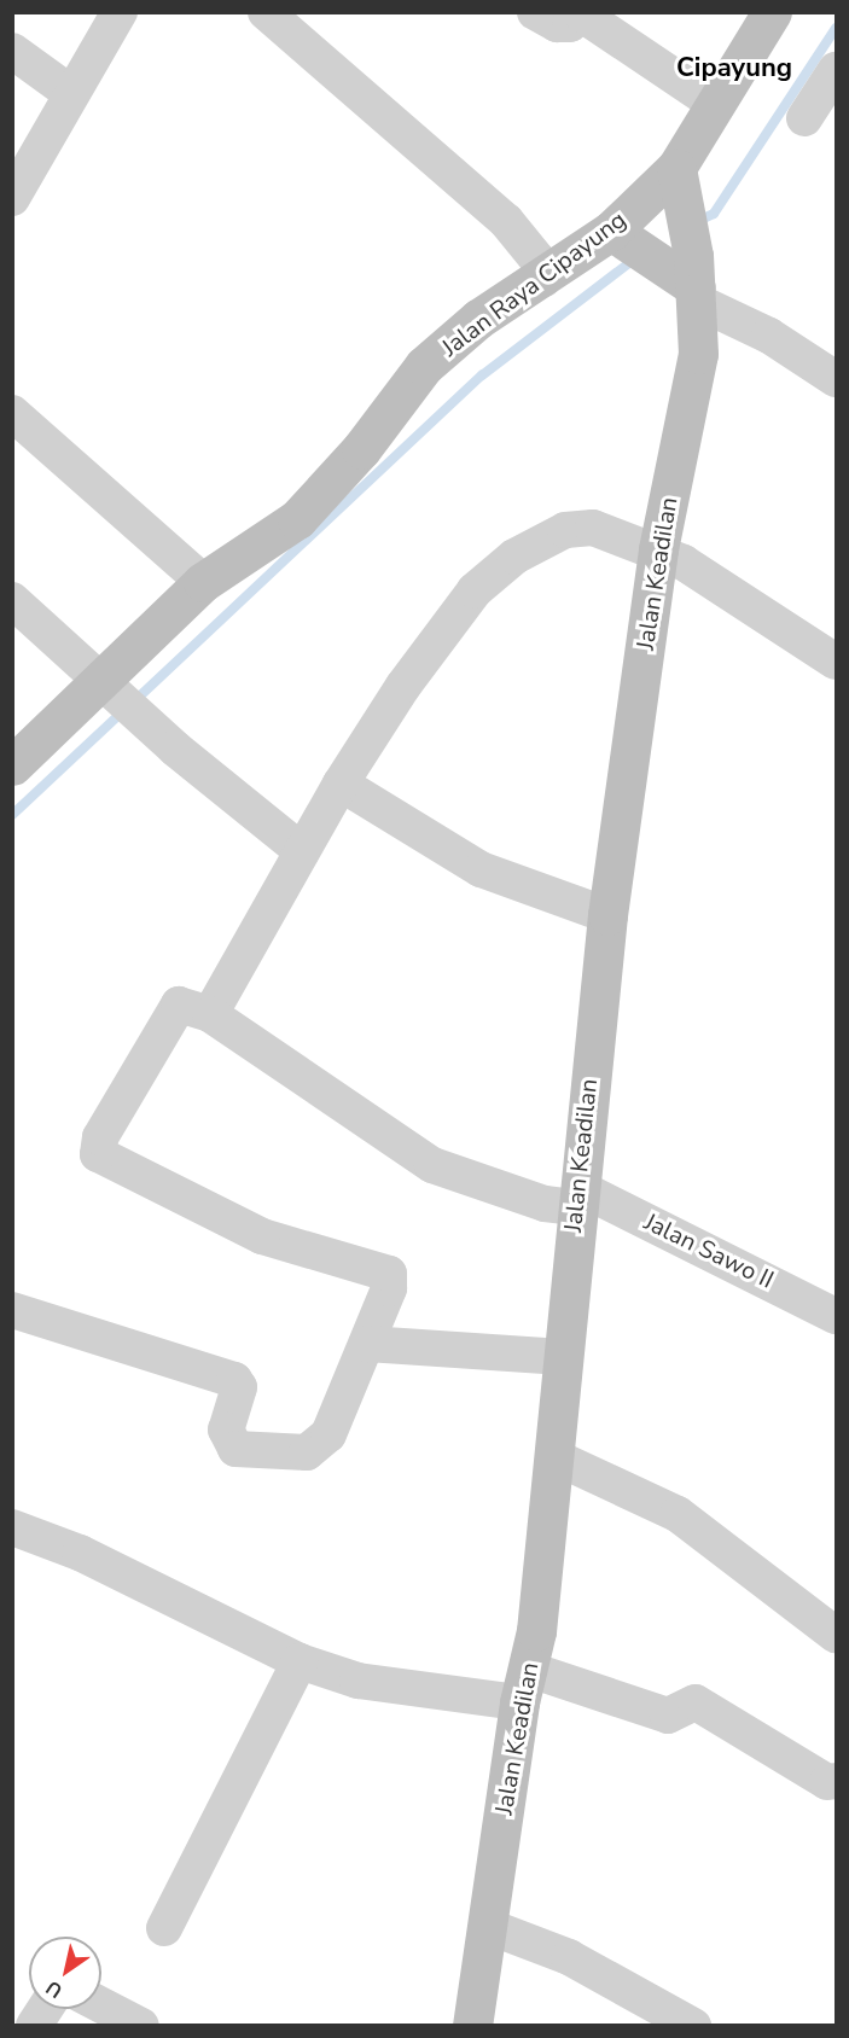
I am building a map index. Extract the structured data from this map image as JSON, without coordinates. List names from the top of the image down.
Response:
{
  "streets": {
    "main road": ["Jalan Raya Cipayung", "Jalan Keadilan"],
    "street": ["Jalan Sawo II"]
  },
  "crossings": [
    ["Jalan Raya Cipayung", "Jalan Keadilan"],
    ["Jalan Keadilan", "Jalan Sawo II"]
  ],
  "districts": ["Cipayung"],
  "north": "bottom left"
}
